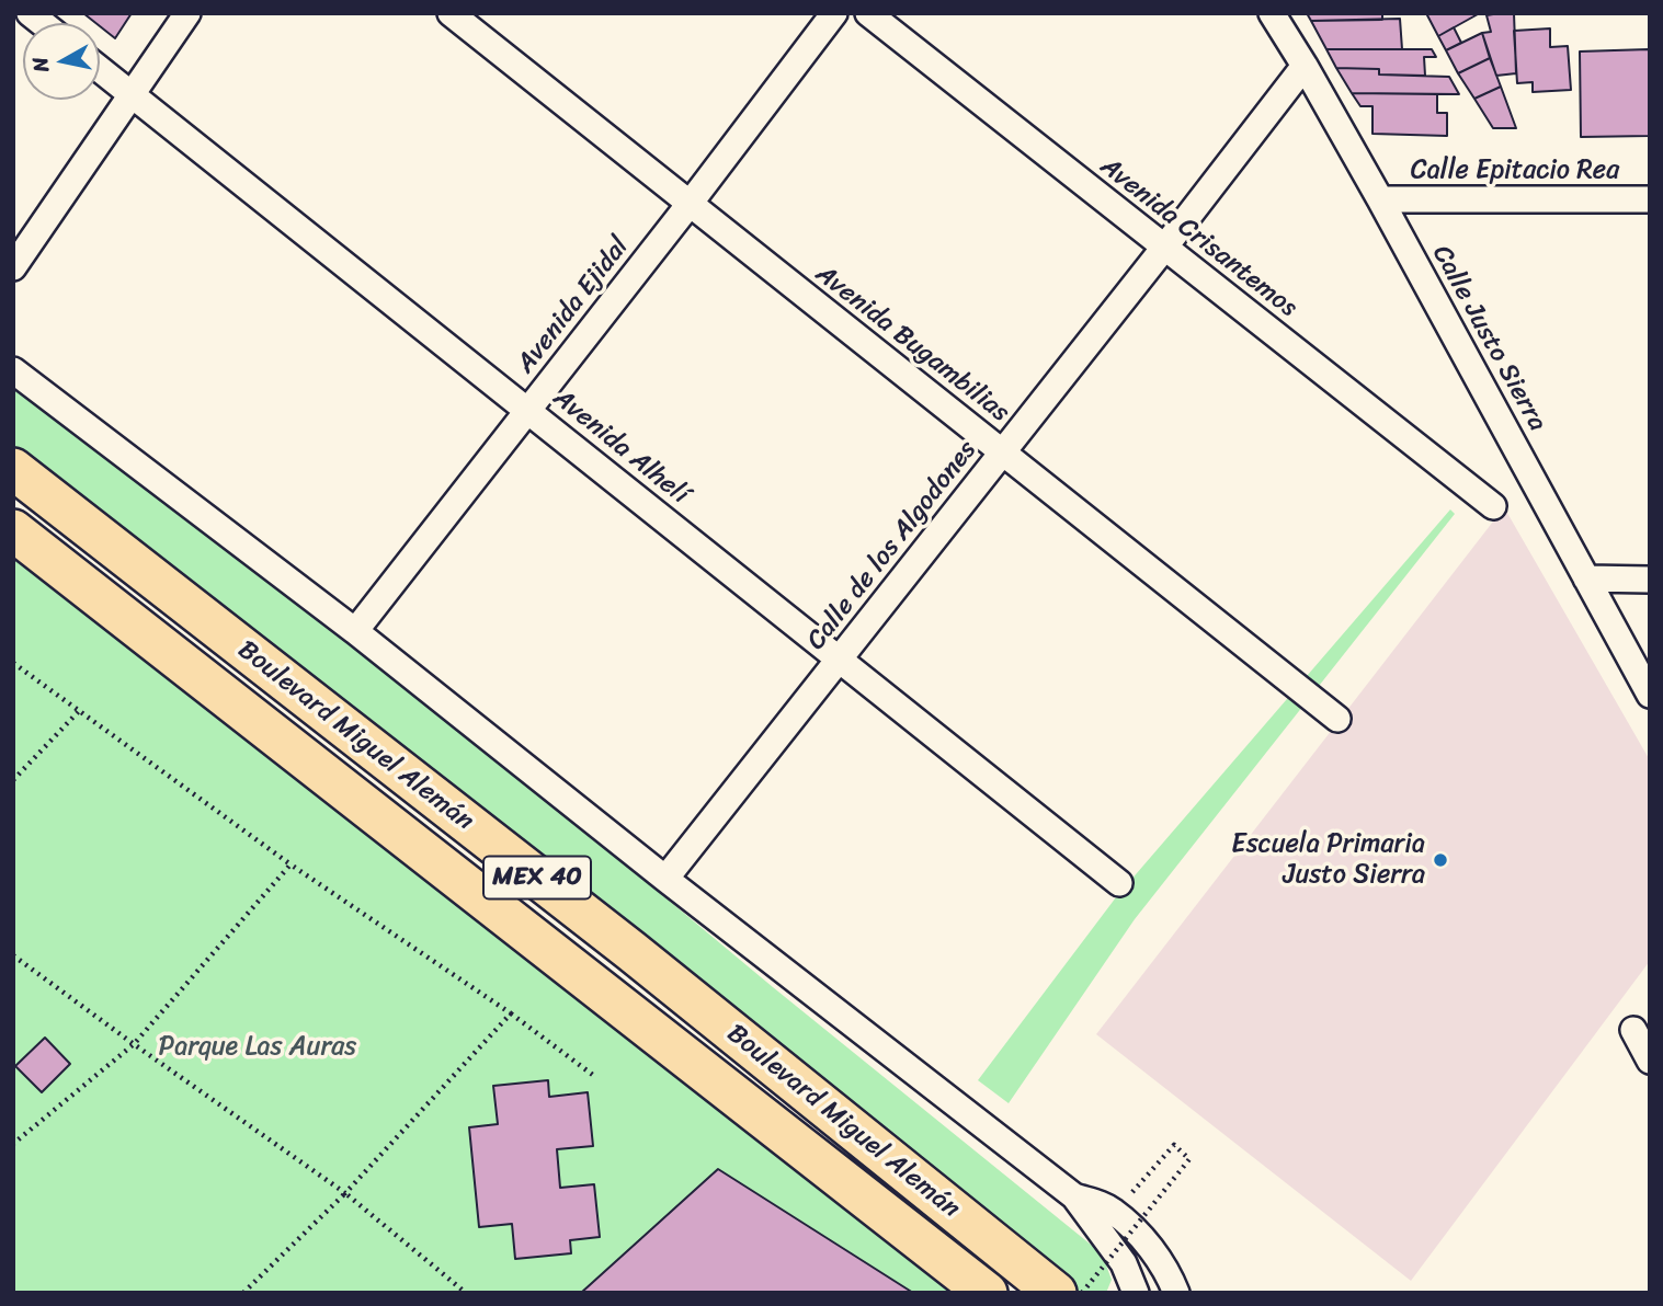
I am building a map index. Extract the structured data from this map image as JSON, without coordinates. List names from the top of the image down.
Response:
{
  "streets": {
    "main road": ["Boulevard Miguel Alemán", "MEX 40"],
    "street": [
      "Calle Epitacio Rea",
      "Avenida Crisantemos",
      "Avenida Ejidal",
      "Calle Justo Sierra",
      "Avenida Bugambilias",
      "Avenida Alhelí",
      "Calle de los Algodones"
    ]
  },
  "crossings": [
    ["Calle Epitacio Rea", "Calle Justo Sierra"],
    ["Avenida Crisantemos", "Calle de los Algodones"],
    ["Avenida Ejidal", "Avenida Bugambilias"],
    ["Avenida Ejidal", "Avenida Alhelí"],
    ["Calle Justo Sierra", "Calle de los Algodones"],
    ["Avenida Bugambilias", "Calle de los Algodones"],
    ["Avenida Alhelí", "Calle de los Algodones"]
  ],
  "parks": ["Parque Las Auras"],
  "places": ["Escuela Primaria Justo Sierra"],
  "north": "left"
}
